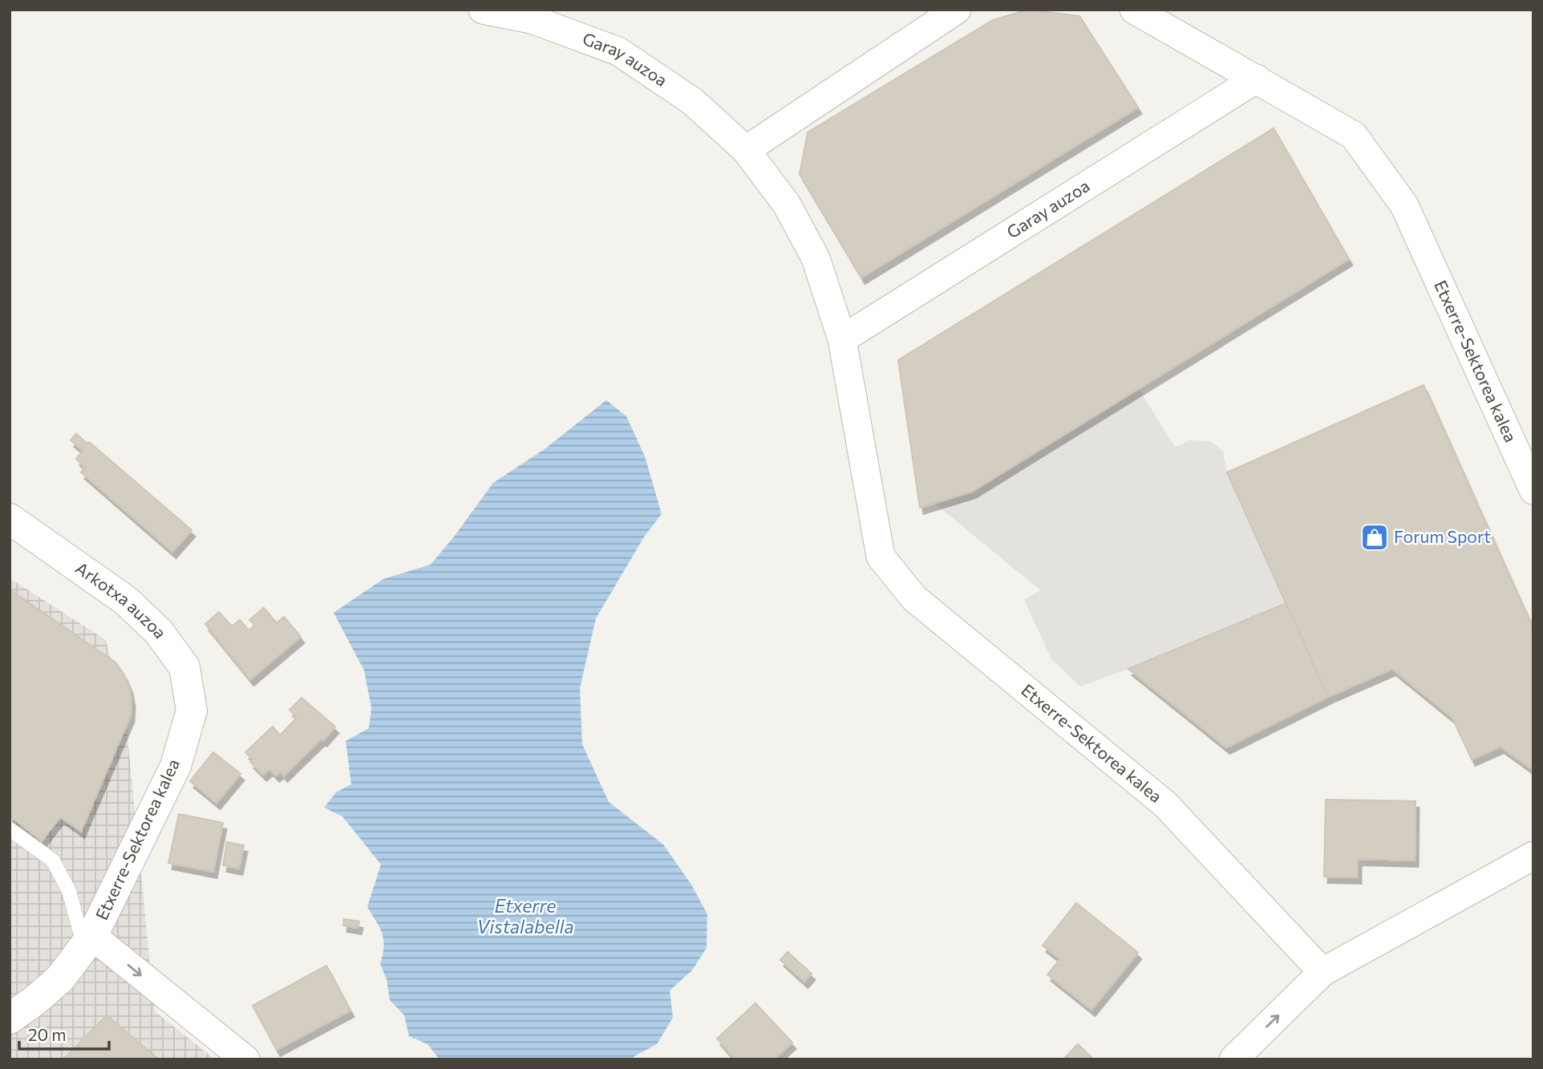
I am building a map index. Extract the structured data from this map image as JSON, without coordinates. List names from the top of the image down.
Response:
{
  "streets": {
    "street": ["Garay auzoa", "Etxerre-Sektorea kalea", "Arkotxa auzoa"]
  },
  "crossings": [
    ["Garay auzoa", "Etxerre-Sektorea kalea"],
    ["Etxerre-Sektorea kalea", "Arkotxa auzoa"]
  ],
  "water": ["Etxerre Vistalabella"],
  "places": {
    "shop": ["Forum Sport"]
  },
  "scale_bar": "20 m"
}
